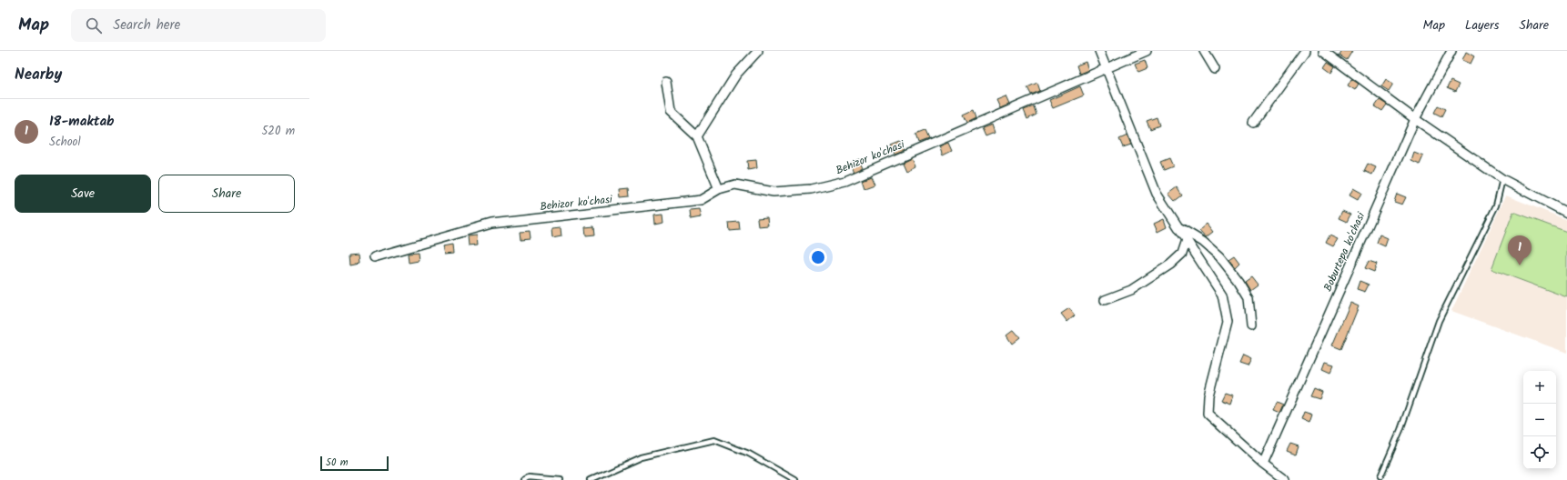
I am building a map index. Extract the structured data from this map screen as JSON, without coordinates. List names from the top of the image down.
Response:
{
  "streets": {
    "street": ["Behizor ko'chasi", "Boburtepa ko'chasi"]
  },
  "scale_bar": "50 m",
  "page": {
    "header": "Map",
    "search": "Search here",
    "nav": ["Map", "Layers", "Share"],
    "heading": "Nearby",
    "list": [
      {
        "mark": "1",
        "name": "18-maktab",
        "note": "School",
        "value": "520 m"
      }
    ],
    "buttons": ["Save", "Share"],
    "pins": "1",
    "map_buttons": ["+", "−"],
    "scale": "50 m"
  }
}
